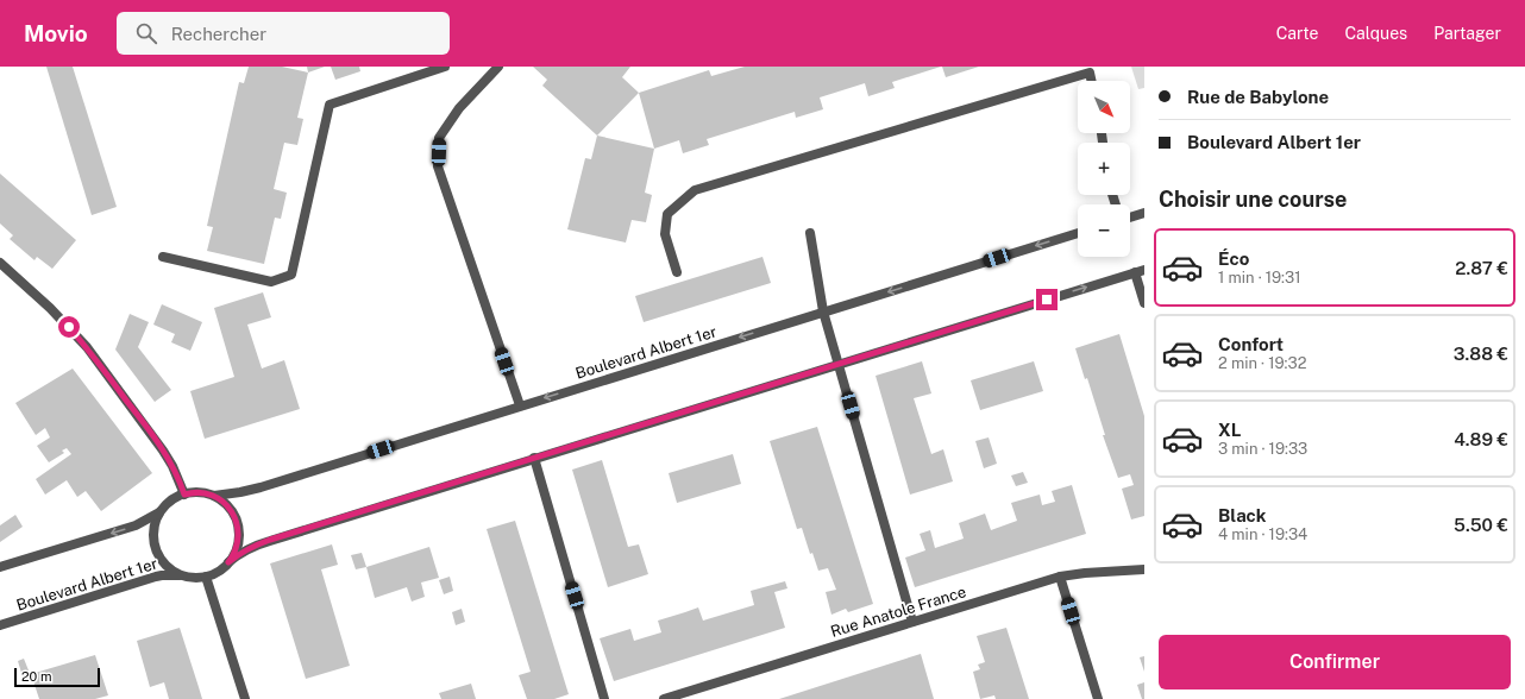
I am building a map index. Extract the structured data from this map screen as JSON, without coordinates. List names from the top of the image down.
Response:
{
  "streets": {
    "street": ["Boulevard Albert 1er", "Rue Anatole France"]
  },
  "scale_bar": "20 m",
  "north": "bottom right",
  "page": {
    "header": "Movio",
    "search": "Rechercher",
    "nav": ["Carte", "Calques", "Partager"],
    "banner": ["Rue de Babylone", "Boulevard Albert 1er"],
    "map_buttons": ["+", "−"],
    "heading": "Choisir une course",
    "list": [
      {
        "name": "Éco",
        "note": "1 min · 19:31",
        "value": "2.87 €"
      },
      {
        "name": "Confort",
        "note": "2 min · 19:32",
        "value": "3.88 €"
      },
      {
        "name": "XL",
        "note": "3 min · 19:33",
        "value": "4.89 €"
      },
      {
        "name": "Black",
        "note": "4 min · 19:34",
        "value": "5.50 €"
      }
    ],
    "buttons": "Confirmer",
    "scale": "20 m"
  }
}
